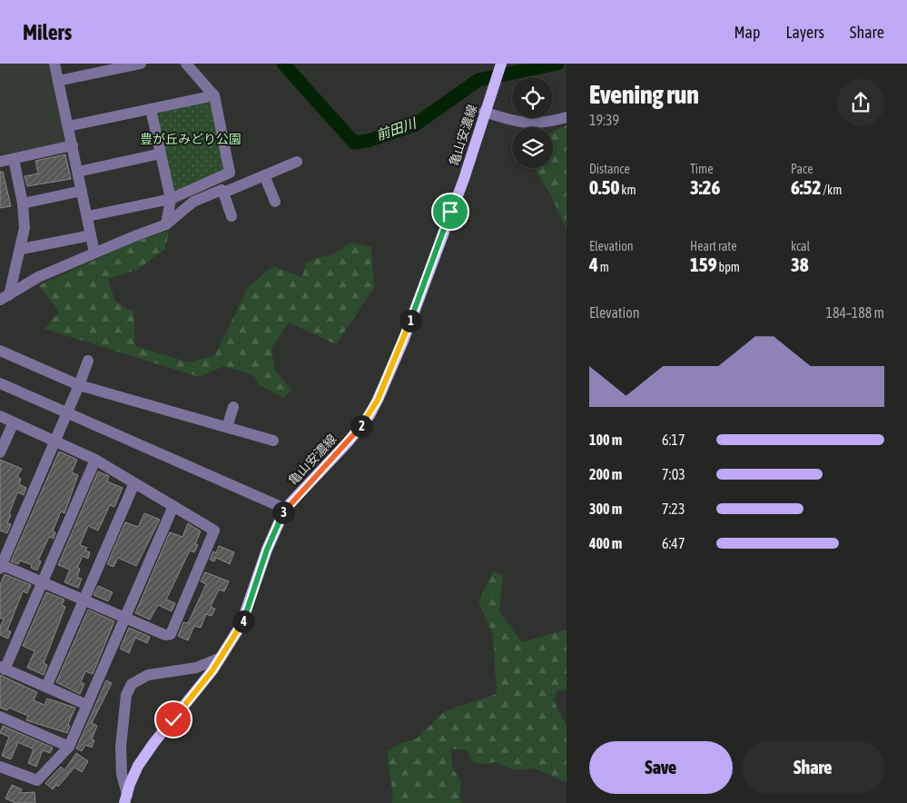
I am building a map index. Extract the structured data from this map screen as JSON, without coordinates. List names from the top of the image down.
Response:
{
  "streets": {
    "main road": ["亀山安濃線"]
  },
  "water": ["前田川"],
  "parks": ["豊が丘みどり公園"],
  "page": {
    "header": "Milers",
    "nav": ["Map", "Layers", "Share"],
    "heading": ["Evening run", "19:39"],
    "stats": [
      ["Distance", "0.50 km"],
      ["Time", "3:26"],
      ["Pace", "6:52 /km"],
      ["Elevation", "4 m"],
      ["Heart rate", "159 bpm"],
      ["kcal", "38"]
    ],
    "chart": ["Elevation", "184–188 m"],
    "pins": [
      "1",
      "2",
      "3",
      "4"
    ],
    "list": [
      {
        "name": "100 m",
        "note": "6:17"
      },
      {
        "name": "200 m",
        "note": "7:03"
      },
      {
        "name": "300 m",
        "note": "7:23"
      },
      {
        "name": "400 m",
        "note": "6:47"
      }
    ],
    "buttons": ["Save", "Share"]
  }
}
